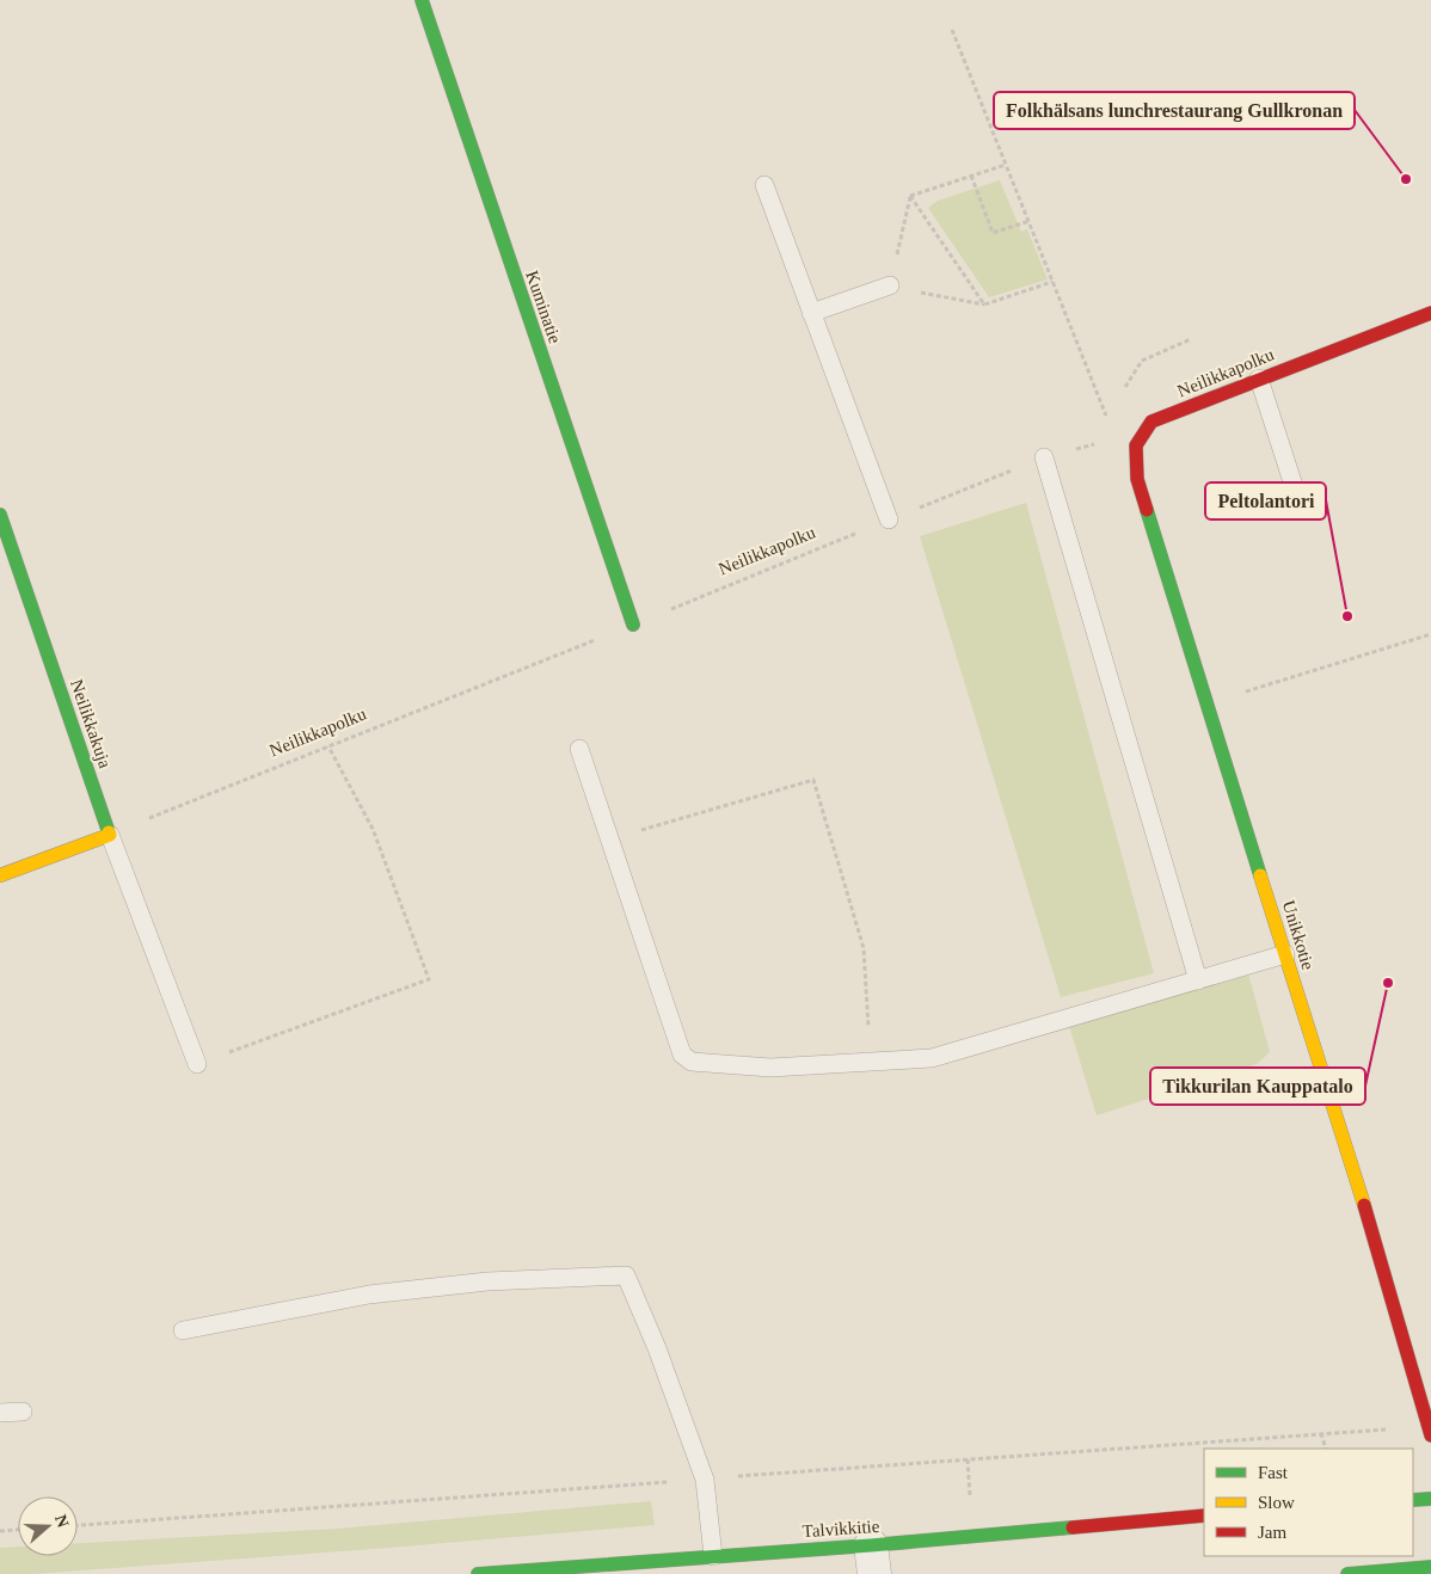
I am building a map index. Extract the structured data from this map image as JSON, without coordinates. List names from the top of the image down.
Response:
{
  "streets": {
    "street": [
      "Kuminatie",
      "Neilikkapolku",
      "Neilikkakuja",
      "Unikkotie",
      "Talvikkitie"
    ]
  },
  "crossings": [
    ["Kuminatie", "Neilikkapolku"],
    ["Neilikkapolku", "Neilikkakuja"],
    ["Neilikkapolku", "Unikkotie"]
  ],
  "places": ["Folkhälsans lunchrestaurang Gullkronan", "Peltolantori", "Tikkurilan Kauppatalo"],
  "legend": ["Fast", "Slow", "Jam"],
  "north": "right"
}
